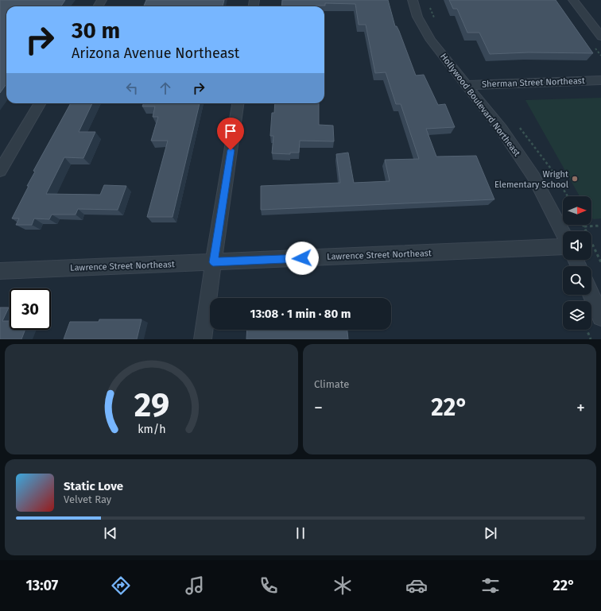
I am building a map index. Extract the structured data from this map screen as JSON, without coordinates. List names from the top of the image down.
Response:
{
  "streets": {
    "street": ["Sherman Street Northeast", "Hollywood Boulevard Northeast", "Lawrence Street Northeast"]
  },
  "crossings": [
    ["Sherman Street Northeast", "Hollywood Boulevard Northeast"]
  ],
  "places": ["Wright Elementary School"],
  "north": "right",
  "page": {
    "turn": ["30 m", "Arizona Avenue Northeast"],
    "limit": "30",
    "trip": "13:08 · 1 min · 80 m",
    "tile": "Climate",
    "heat": ["−", "22°", "+"],
    "song": ["Static Love", "Velvet Ray"],
    "tabs": ["13:07", "22°"],
    "gauge": ["29", "km/h"]
  }
}
